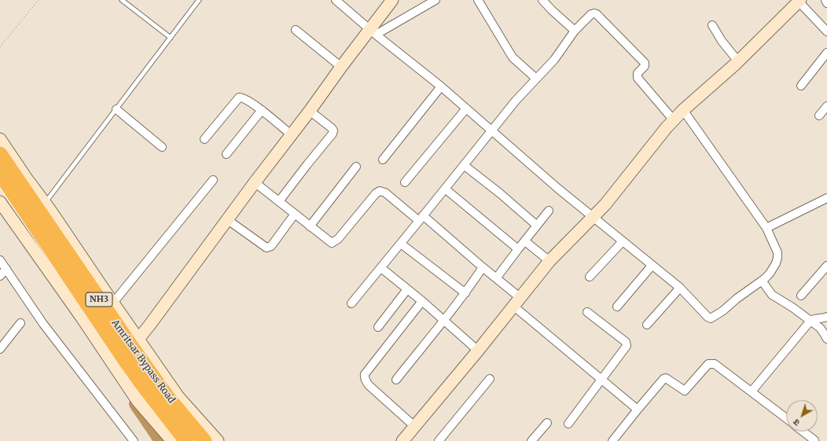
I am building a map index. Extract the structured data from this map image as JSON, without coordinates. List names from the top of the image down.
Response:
{
  "streets": {
    "highway": ["NH3", "Amritsar Bypass Road"]
  },
  "north": "bottom left"
}
